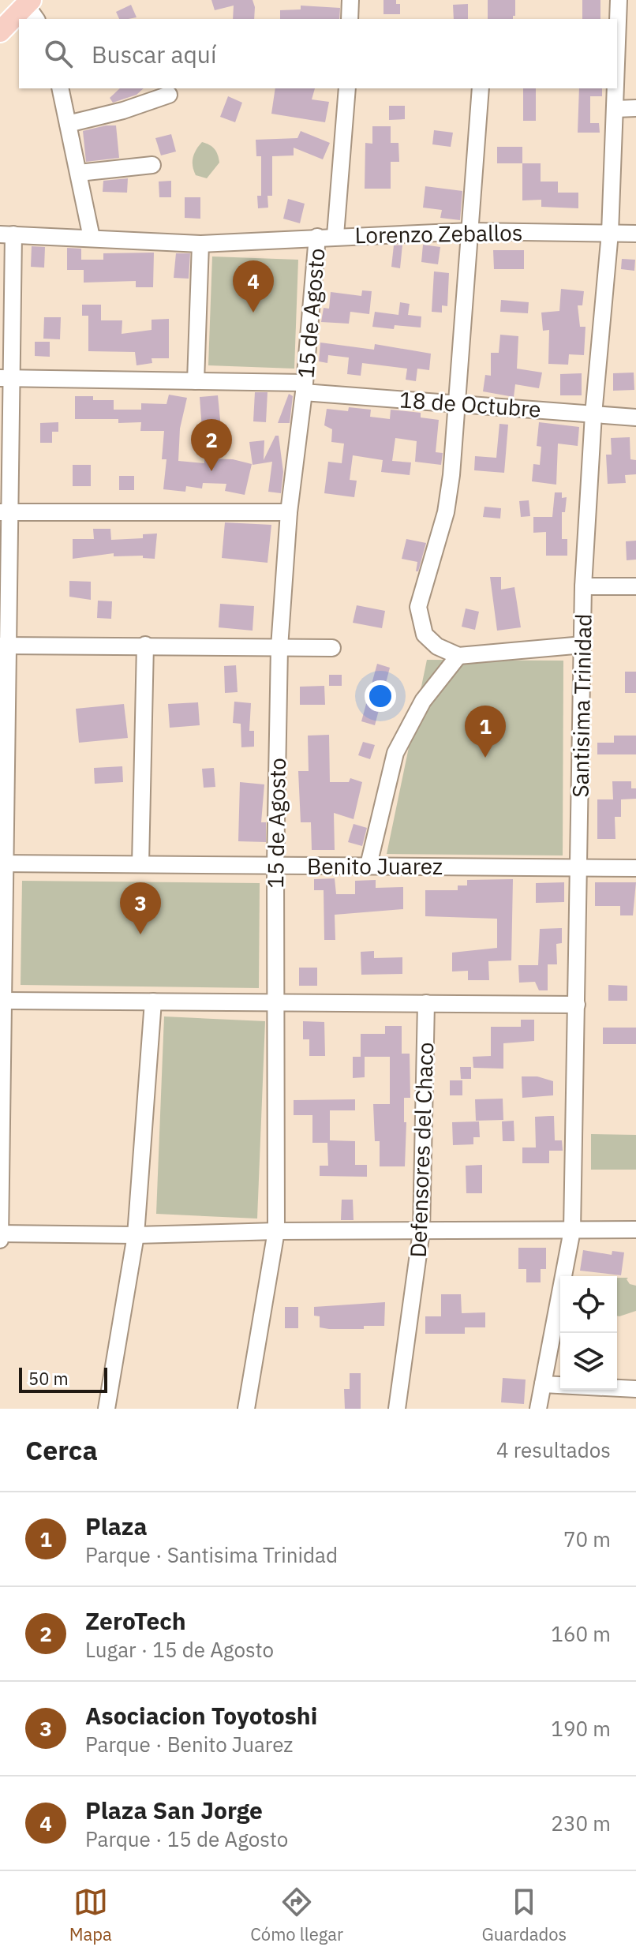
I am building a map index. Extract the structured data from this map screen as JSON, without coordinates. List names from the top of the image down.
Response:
{
  "streets": {
    "street": [
      "Lorenzo Zeballos",
      "15 de Agosto",
      "18 de Octubre",
      "Santisima Trinidad",
      "Benito Juarez",
      "Defensores del Chaco"
    ]
  },
  "crossings": [
    ["Lorenzo Zeballos", "15 de Agosto"],
    ["Lorenzo Zeballos", "Santisima Trinidad"],
    ["15 de Agosto", "18 de Octubre"],
    ["15 de Agosto", "Benito Juarez"],
    ["18 de Octubre", "Santisima Trinidad"],
    ["Santisima Trinidad", "Benito Juarez"]
  ],
  "scale_bar": "50 m",
  "page": {
    "search": "Buscar aquí",
    "pins": [
      "4",
      "2",
      "1",
      "3"
    ],
    "scale": "50 m",
    "heading": ["Cerca", "4 resultados"],
    "list": [
      {
        "mark": "1",
        "name": "Plaza",
        "note": "Parque · Santisima Trinidad",
        "value": "70 m"
      },
      {
        "mark": "2",
        "name": "ZeroTech",
        "note": "Lugar · 15 de Agosto",
        "value": "160 m"
      },
      {
        "mark": "3",
        "name": "Asociacion Toyotoshi",
        "note": "Parque · Benito Juarez",
        "value": "190 m"
      },
      {
        "mark": "4",
        "name": "Plaza San Jorge",
        "note": "Parque · 15 de Agosto",
        "value": "230 m"
      }
    ],
    "nav": ["Mapa", "Cómo llegar", "Guardados"]
  }
}
